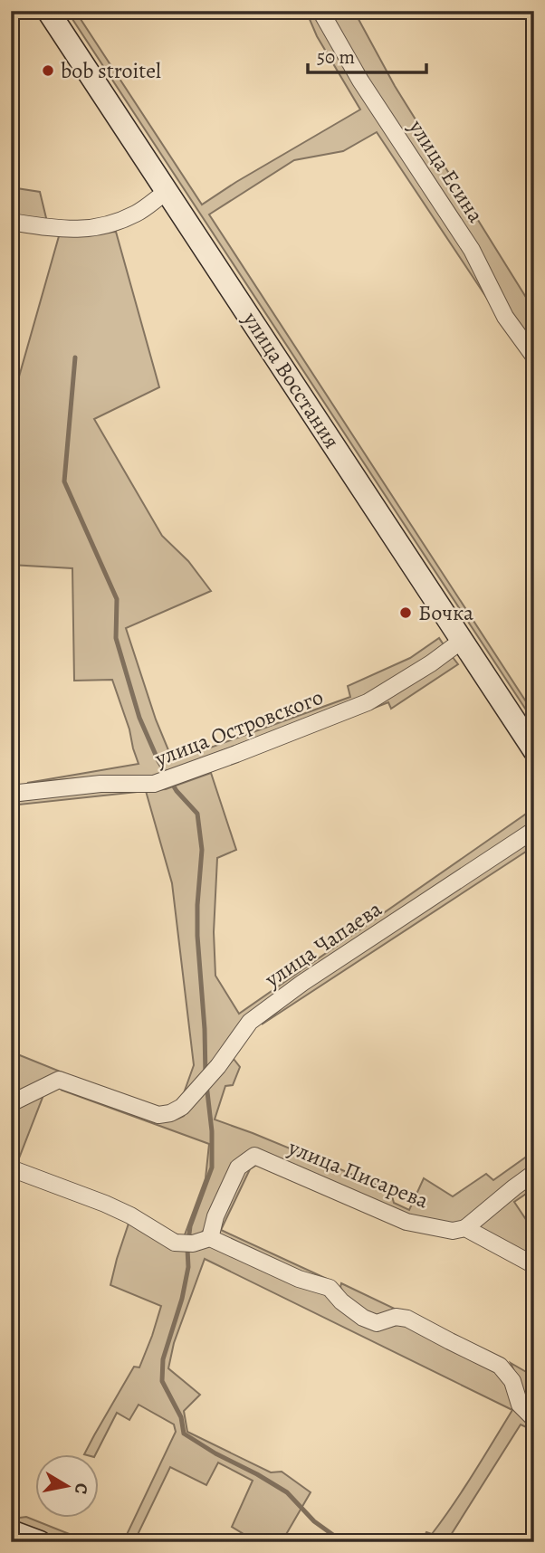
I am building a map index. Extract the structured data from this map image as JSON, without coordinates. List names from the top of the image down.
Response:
{
  "streets": {
    "street": [
      "улица Есина",
      "улица Восстания",
      "улица Островского",
      "улица Чапаева",
      "улица Писарева"
    ]
  },
  "crossings": [
    ["улица Восстания", "улица Островского"]
  ],
  "places": ["bob stroitel", "Бочка"],
  "scale_bar": "50 m",
  "north": "right"
}
